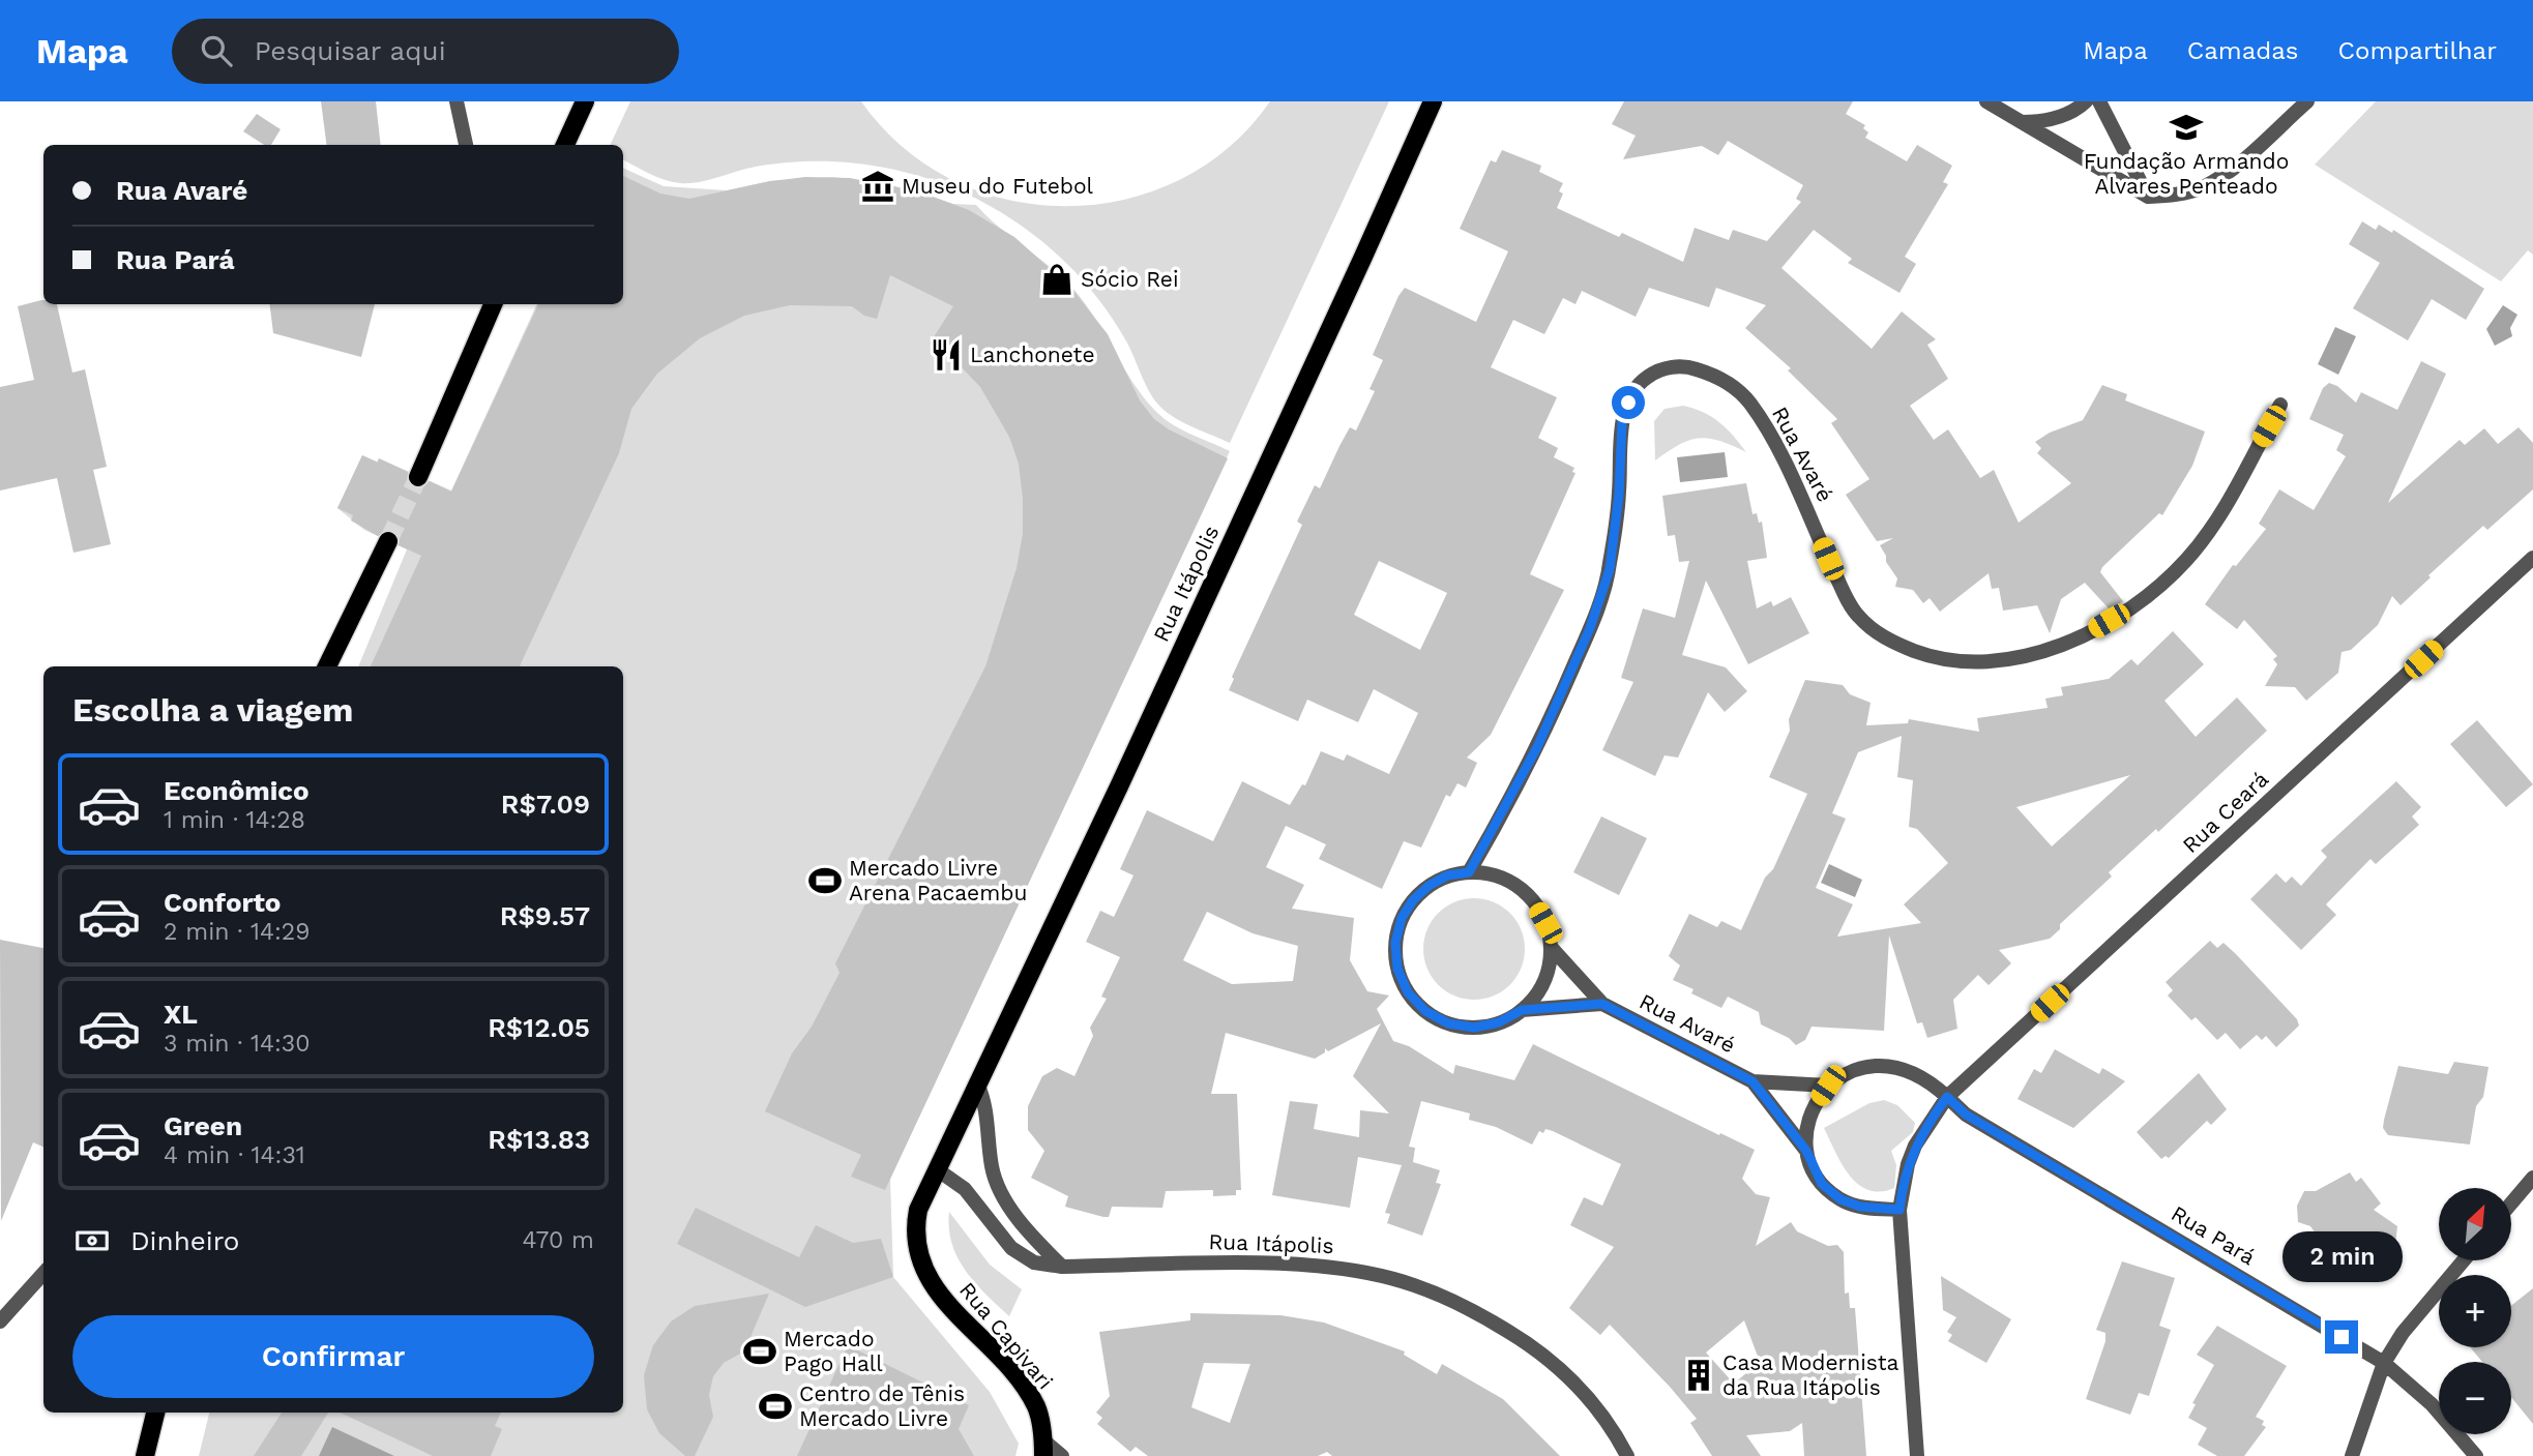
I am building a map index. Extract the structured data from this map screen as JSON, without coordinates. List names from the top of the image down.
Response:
{
  "streets": {
    "main road": ["Rua Itápolis", "Rua Capivari"],
    "street": ["Rua Avaré", "Rua Ceará", "Rua Pará"]
  },
  "crossings": [
    ["Rua Avaré", "Rua Ceará"],
    ["Rua Avaré", "Rua Pará"],
    ["Rua Itápolis", "Rua Capivari"],
    ["Rua Ceará", "Rua Pará"]
  ],
  "places": {
    "school or university": ["Fundação Armando Alvares Penteado"],
    "museum": ["Museu do Futebol"],
    "shop": ["Sócio Rei"],
    "restaurant": ["Lanchonete"],
    "sports": ["Mercado Livre Arena Pacaembu", "Mercado Pago Hall", "Centro de Tênis Mercado Livre"],
    "building": ["Casa Modernista da Rua Itápolis"]
  },
  "north": "top right",
  "page": {
    "header": "Mapa",
    "search": "Pesquisar aqui",
    "nav": ["Mapa", "Camadas", "Compartilhar"],
    "banner": ["Rua Avaré", "Rua Pará"],
    "heading": "Escolha a viagem",
    "list": [
      {
        "name": "Econômico",
        "note": "1 min · 14:28",
        "value": "R$7.09"
      },
      {
        "name": "Conforto",
        "note": "2 min · 14:29",
        "value": "R$9.57"
      },
      {
        "name": "XL",
        "note": "3 min · 14:30",
        "value": "R$12.05"
      },
      {
        "name": "Green",
        "note": "4 min · 14:31",
        "value": "R$13.83"
      }
    ],
    "map_buttons": ["+", "−"],
    "pay": ["Dinheiro", "470 m"],
    "bubble": "2 min",
    "buttons": "Confirmar"
  }
}
